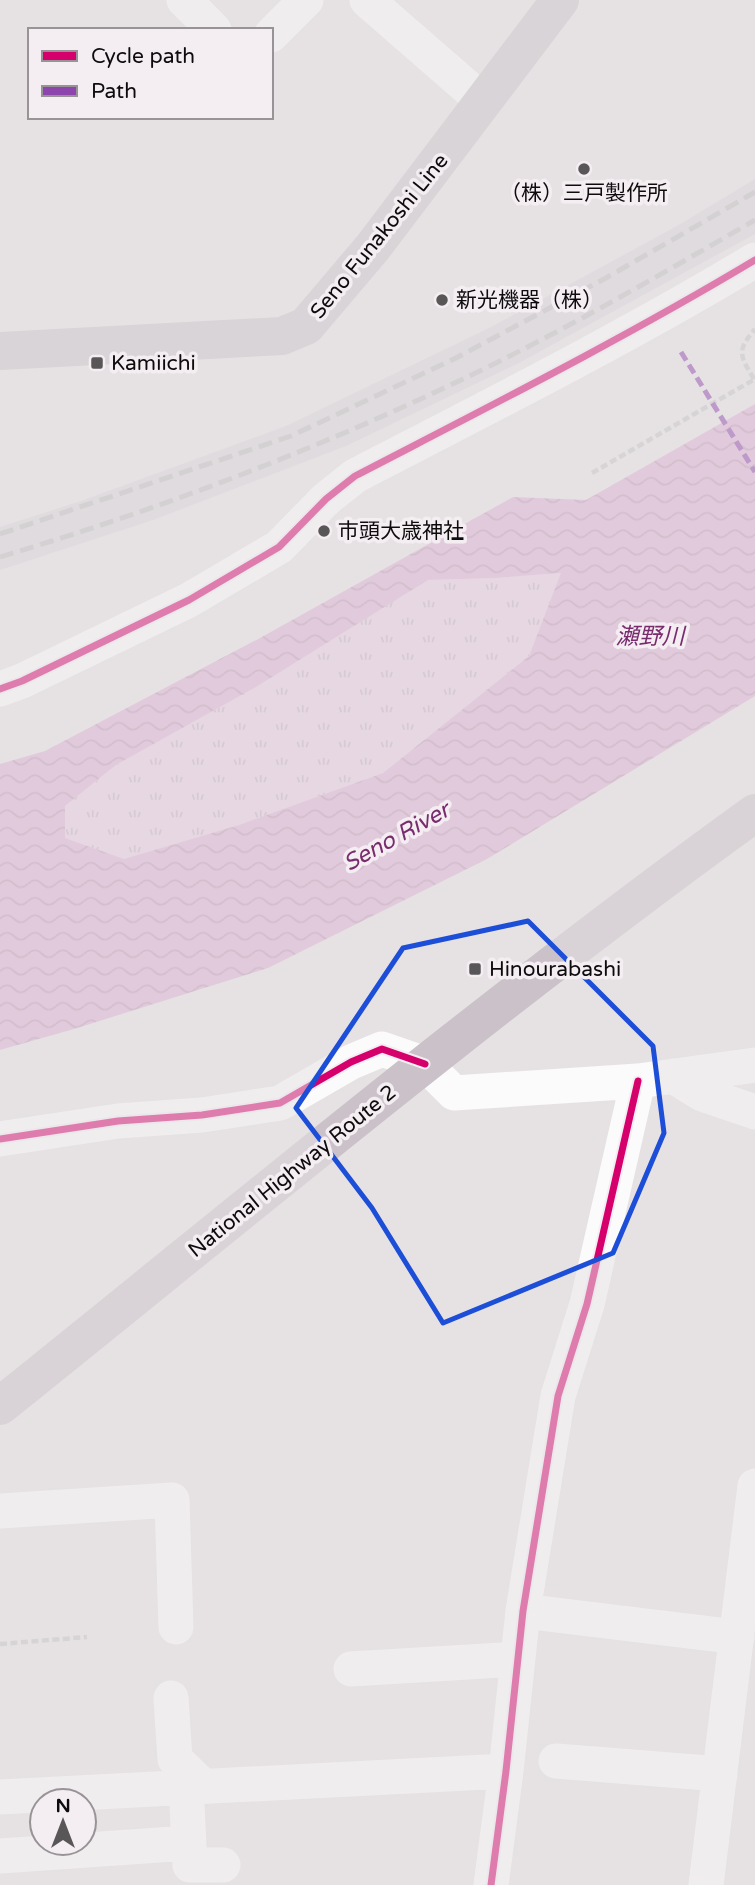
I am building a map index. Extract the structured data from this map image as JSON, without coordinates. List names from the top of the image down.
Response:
{
  "streets": {
    "highway": ["National Highway Route 2"],
    "main road": ["Seno Funakoshi Line"]
  },
  "water": ["瀬野川", "Seno River"],
  "places": {
    "other": ["（株）三戸製作所", "新光機器（株）", "市頭大歳神社"],
    "transit": ["Kamiichi", "Hinourabashi"]
  },
  "legend": ["Cycle path", "Path"],
  "north": "top"
}
